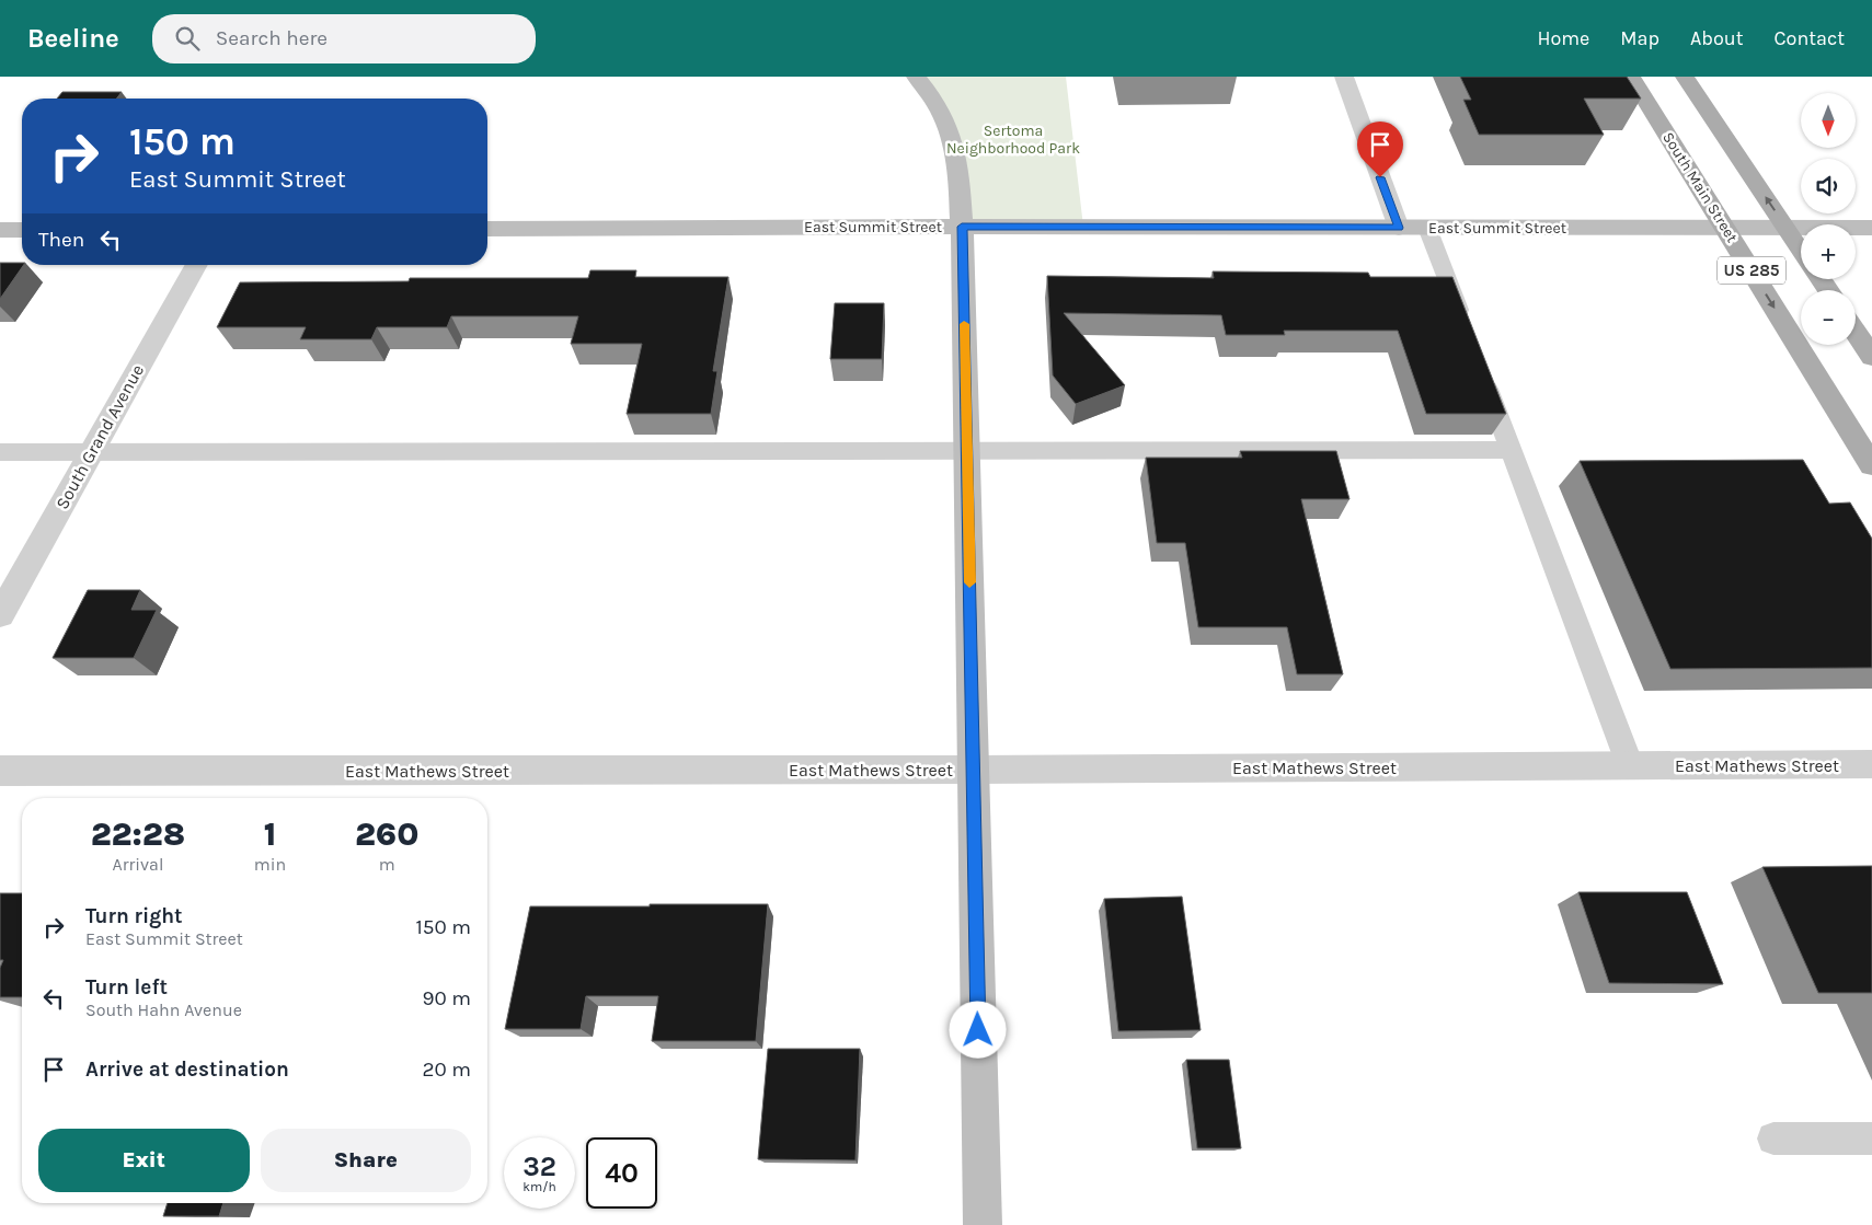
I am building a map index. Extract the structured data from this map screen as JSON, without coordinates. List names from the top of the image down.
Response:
{
  "streets": {
    "main road": ["South Main Street", "US 285"],
    "street": ["East Summit Street", "South Grand Avenue", "East Mathews Street"]
  },
  "crossings": [
    ["South Main Street", "East Summit Street"],
    ["East Summit Street", "US 285"]
  ],
  "parks": ["Sertoma Neighborhood Park"],
  "north": "bottom",
  "page": {
    "header": "Beeline",
    "search": "Search here",
    "nav": [
      "Home",
      "Map",
      "About",
      "Contact"
    ],
    "map_buttons": ["+", "−"],
    "turn": ["150 m", "East Summit Street"],
    "then": "Then",
    "eta": [
      "22:28",
      "Arrival",
      "1",
      "min",
      "260",
      "m"
    ],
    "list": [
      {
        "name": "Turn right",
        "note": "East Summit Street",
        "value": "150 m"
      },
      {
        "name": "Turn left",
        "note": "South Hahn Avenue",
        "value": "90 m"
      },
      {
        "name": "Arrive at destination",
        "value": "20 m"
      }
    ],
    "buttons": ["Exit", "Share"],
    "speed": "32 km/h",
    "limit": "40"
  }
}
